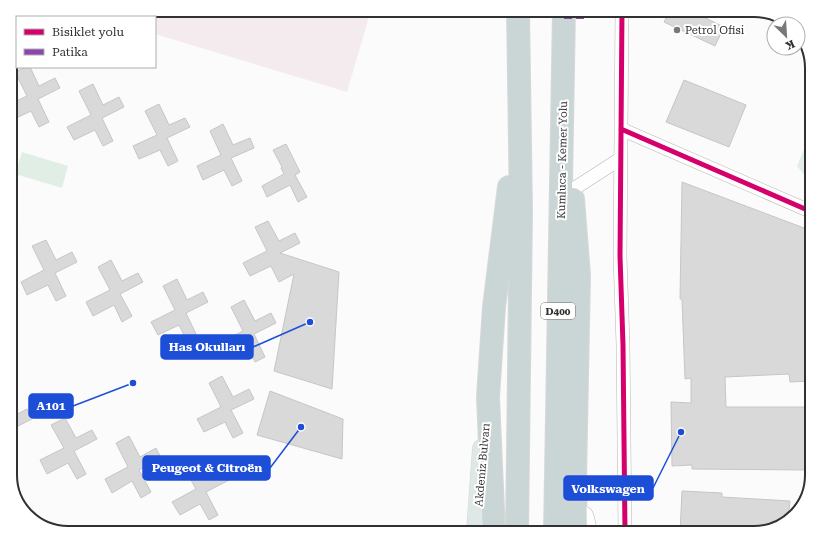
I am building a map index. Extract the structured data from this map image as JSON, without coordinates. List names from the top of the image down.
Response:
{
  "streets": {
    "highway": ["Kumluca - Kemer Yolu", "D400"],
    "main road": ["Akdeniz Bulvarı"]
  },
  "crossings": [
    ["Kumluca - Kemer Yolu", "D400"]
  ],
  "places": [
    "Petrol Ofisi",
    "Has Okulları",
    "A101",
    "Peugeot & Citroën",
    "Volkswagen"
  ],
  "legend": ["Bisiklet yolu", "Patika"],
  "north": "bottom right"
}
